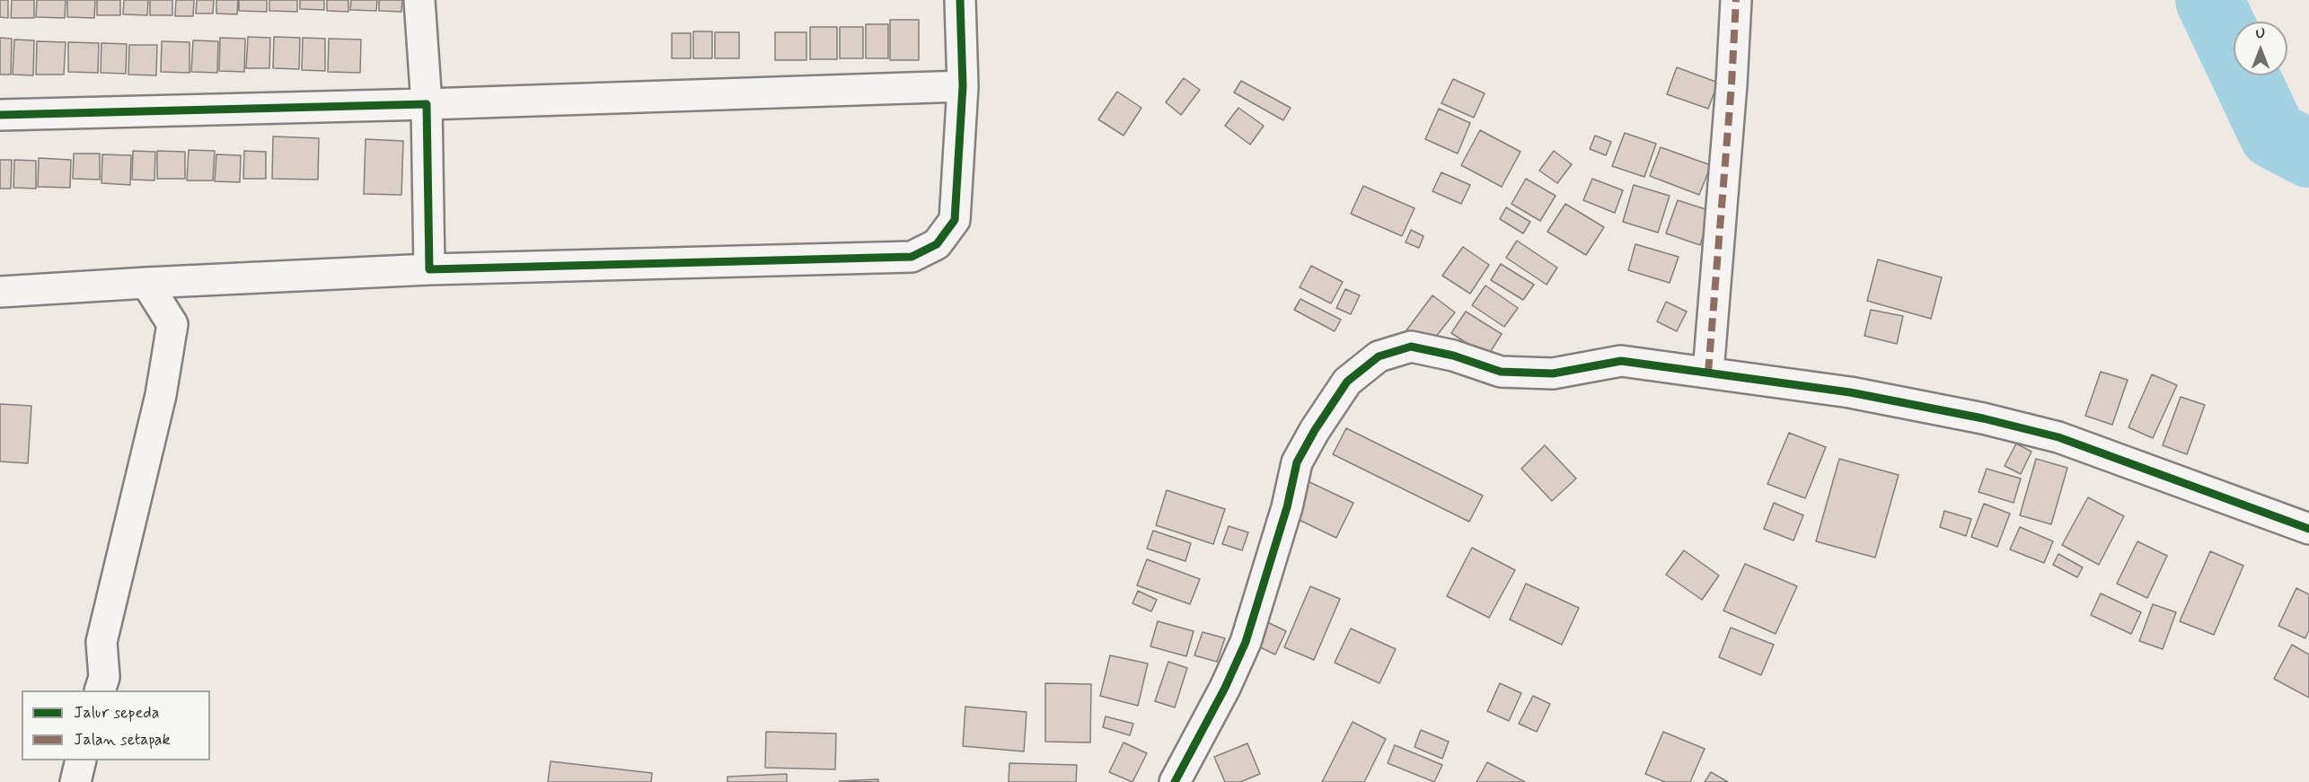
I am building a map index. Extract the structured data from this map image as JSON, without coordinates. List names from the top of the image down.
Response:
{
  "legend": ["Jalur sepeda", "Jalan setapak"],
  "north": "top"
}
